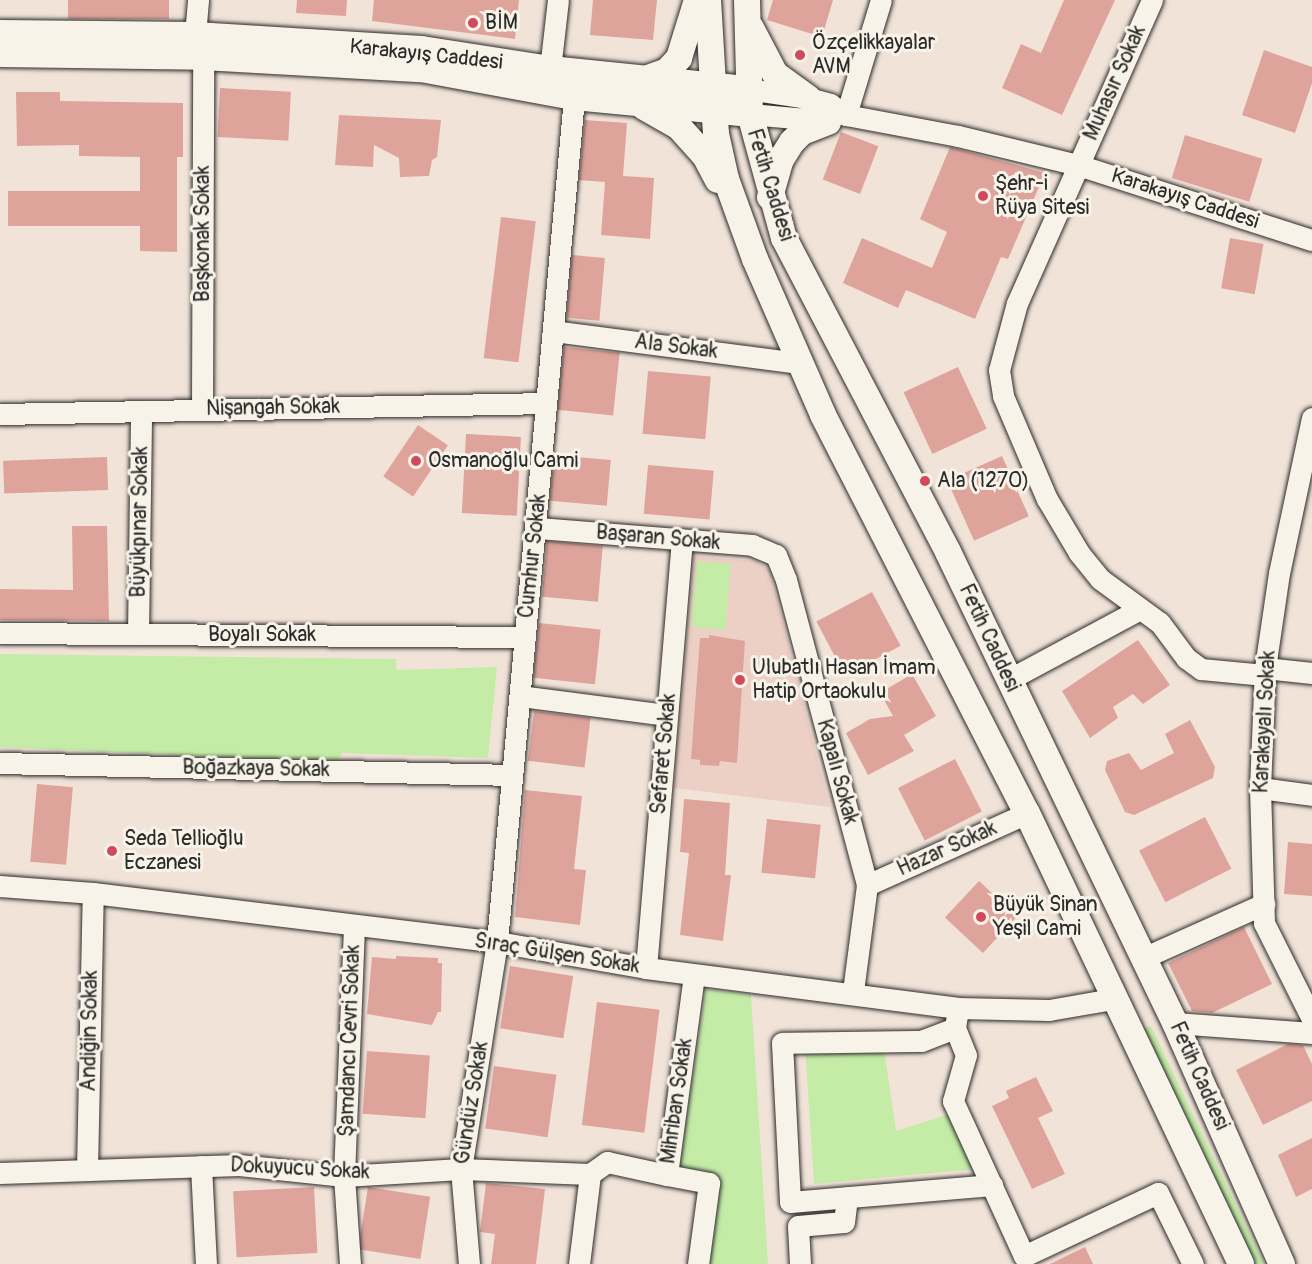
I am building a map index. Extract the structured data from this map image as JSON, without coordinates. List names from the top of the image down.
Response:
{
  "streets": {
    "main road": ["Karakayış Caddesi", "Fetih Caddesi"],
    "street": [
      "Muhasır Sokak",
      "Başkonak Sokak",
      "Ala Sokak",
      "Nişangah Sokak",
      "Büyükpınar Sokak",
      "Başaran Sokak",
      "Cumhur Sokak",
      "Boyalı Sokak",
      "Karakayalı Sokak",
      "Sefaret Sokak",
      "Boğazkaya Sokak",
      "Kapalı Sokak",
      "Hazar Sokak",
      "Sıraç Gülşen Sokak",
      "Andiğin Sokak",
      "Şamdancı Cevri Sokak",
      "Mihriban Sokak",
      "Gündüz Sokak",
      "Dokuyucu Sokak"
    ]
  },
  "crossings": [
    ["Karakayış Caddesi", "Muhasır Sokak"],
    ["Karakayış Caddesi", "Fetih Caddesi"],
    ["Karakayış Caddesi", "Başkonak Sokak"],
    ["Karakayış Caddesi", "Cumhur Sokak"],
    ["Muhasır Sokak", "Karakayalı Sokak"],
    ["Fetih Caddesi", "Ala Sokak"],
    ["Fetih Caddesi", "Hazar Sokak"],
    ["Fetih Caddesi", "Sıraç Gülşen Sokak"],
    ["Başkonak Sokak", "Nişangah Sokak"],
    ["Ala Sokak", "Cumhur Sokak"],
    ["Nişangah Sokak", "Büyükpınar Sokak"],
    ["Nişangah Sokak", "Cumhur Sokak"],
    ["Büyükpınar Sokak", "Boyalı Sokak"],
    ["Başaran Sokak", "Cumhur Sokak"],
    ["Başaran Sokak", "Sefaret Sokak"],
    ["Başaran Sokak", "Kapalı Sokak"],
    ["Cumhur Sokak", "Boyalı Sokak"],
    ["Cumhur Sokak", "Boğazkaya Sokak"],
    ["Cumhur Sokak", "Sıraç Gülşen Sokak"],
    ["Cumhur Sokak", "Gündüz Sokak"],
    ["Sefaret Sokak", "Sıraç Gülşen Sokak"],
    ["Kapalı Sokak", "Hazar Sokak"],
    ["Kapalı Sokak", "Sıraç Gülşen Sokak"],
    ["Sıraç Gülşen Sokak", "Andiğin Sokak"],
    ["Sıraç Gülşen Sokak", "Şamdancı Cevri Sokak"],
    ["Sıraç Gülşen Sokak", "Mihriban Sokak"],
    ["Sıraç Gülşen Sokak", "Gündüz Sokak"],
    ["Andiğin Sokak", "Dokuyucu Sokak"],
    ["Şamdancı Cevri Sokak", "Dokuyucu Sokak"],
    ["Mihriban Sokak", "Dokuyucu Sokak"],
    ["Gündüz Sokak", "Dokuyucu Sokak"]
  ],
  "places": [
    "BİM",
    "Özçelikkayalar AVM",
    "Şehr-i Rüya Sitesi",
    "Osmanoğlu Cami",
    "Ala (1270)",
    "Ulubatlı Hasan İmam Hatip Ortaokulu",
    "Seda Tellioğlu Eczanesi",
    "Büyük Sinan Yeşil Cami"
  ]
}
